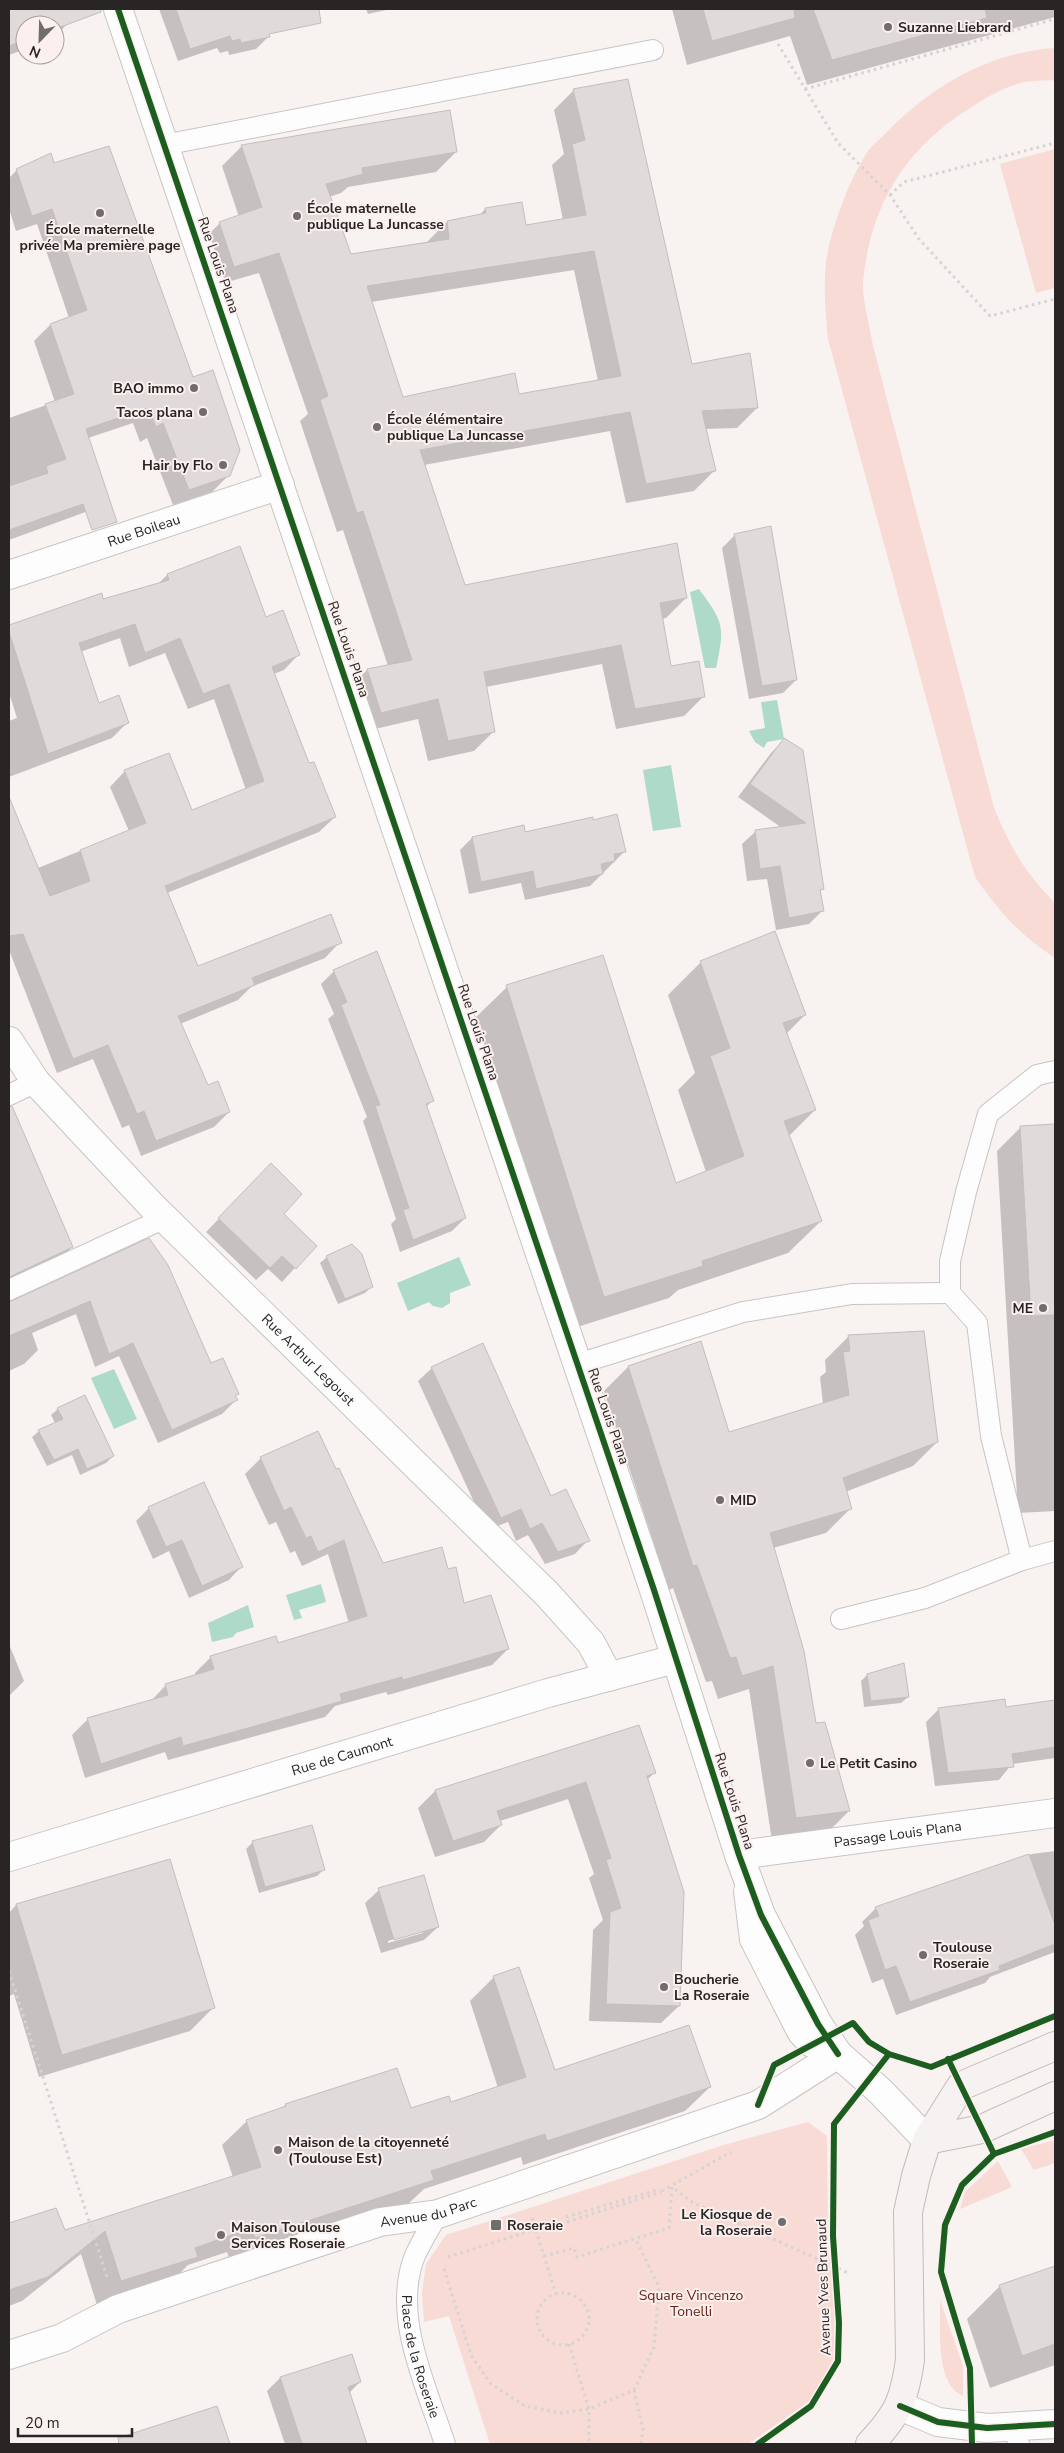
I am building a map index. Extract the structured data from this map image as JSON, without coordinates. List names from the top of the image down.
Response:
{
  "streets": {
    "street": [
      "Rue Louis Plana",
      "Rue Boileau",
      "Rue Arthur Legoust",
      "Rue de Caumont",
      "Passage Louis Plana",
      "Avenue du Parc"
    ],
    "lane": ["Place de la Roseraie"],
    "cycle path": ["Avenue Yves Brunaud"]
  },
  "crossings": [
    ["Rue Louis Plana", "Rue Boileau"],
    ["Rue Louis Plana", "Rue de Caumont"],
    ["Rue Louis Plana", "Passage Louis Plana"],
    ["Rue Louis Plana", "Avenue du Parc"],
    ["Rue Arthur Legoust", "Rue de Caumont"],
    ["Avenue du Parc", "Place de la Roseraie"]
  ],
  "parks": ["Square Vincenzo Tonelli"],
  "places": {
    "other": [
      "Suzanne Liebrard",
      "École maternelle privée Ma première page",
      "École maternelle publique La Juncasse",
      "BAO immo",
      "Tacos plana",
      "École élémentaire publique La Juncasse",
      "Hair by Flo",
      "ME",
      "MID",
      "Le Petit Casino",
      "Toulouse Roseraie",
      "Boucherie La Roseraie",
      "Maison de la citoyenneté (Toulouse Est)",
      "Le Kiosque de la Roseraie",
      "Maison Toulouse Services Roseraie"
    ],
    "transit": ["Roseraie"]
  },
  "scale_bar": "20 m",
  "north": "bottom left"
}
